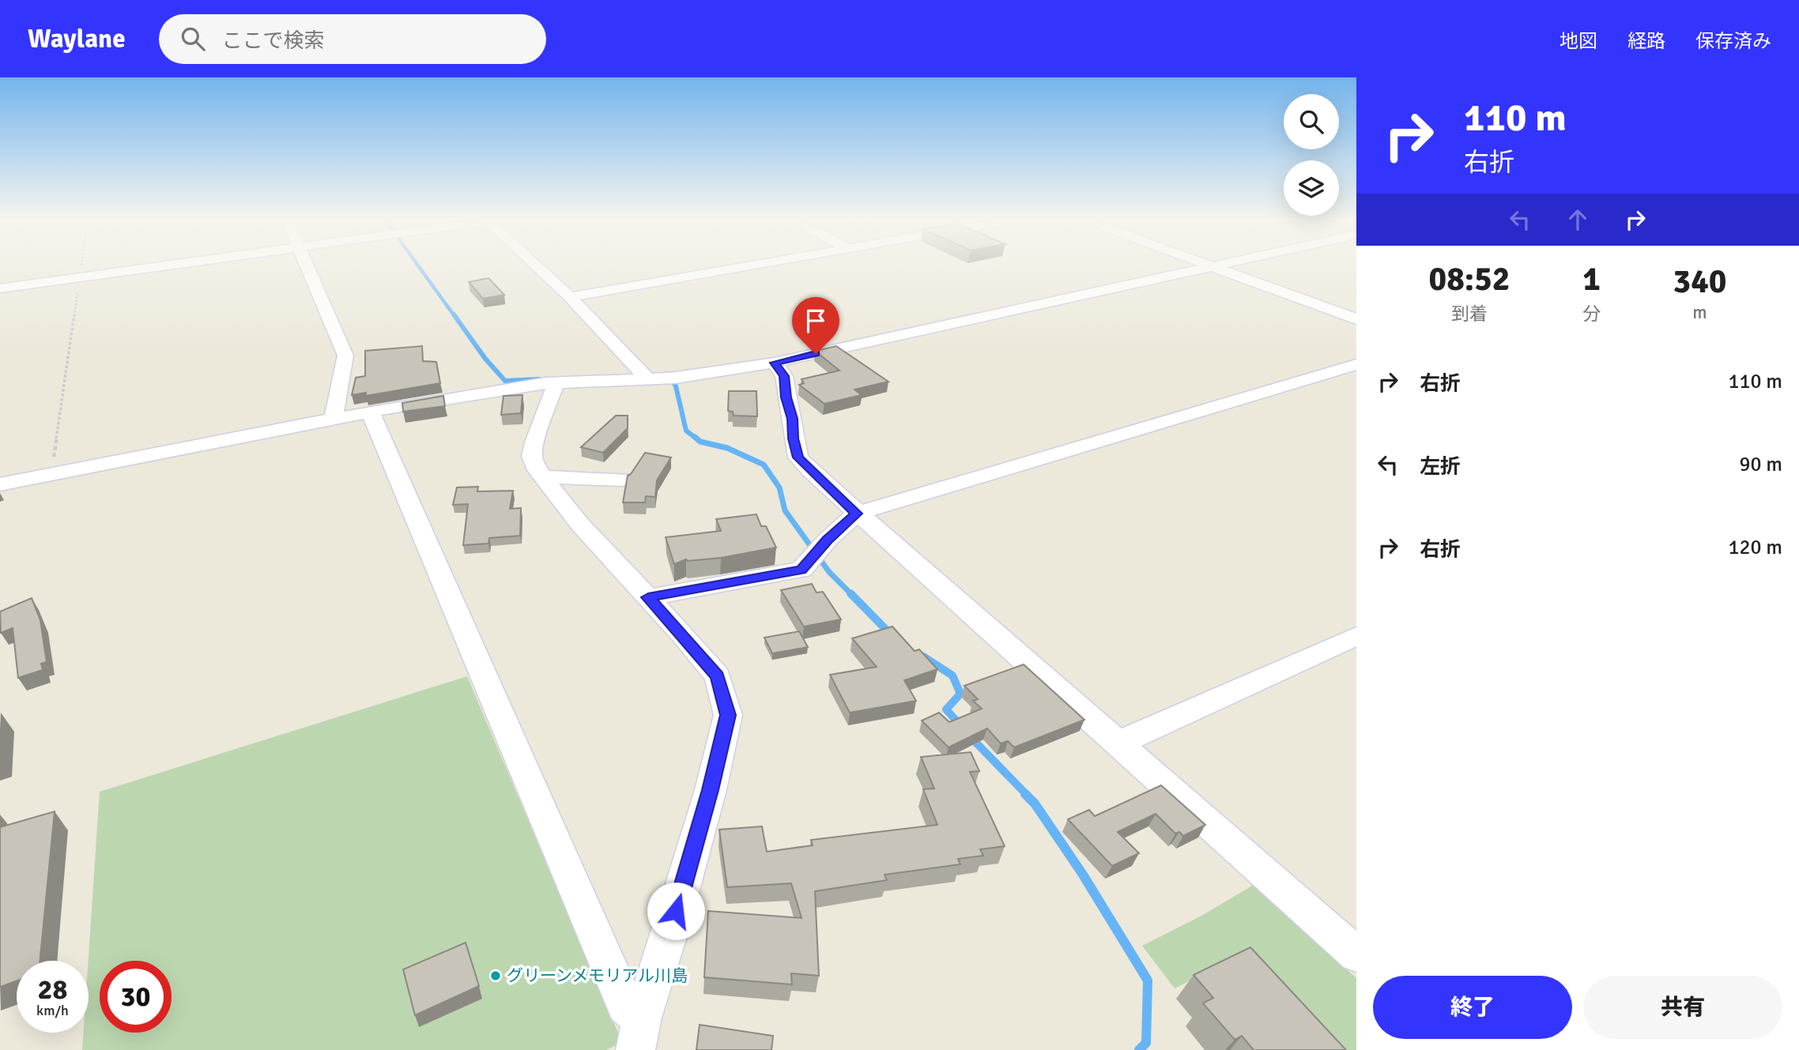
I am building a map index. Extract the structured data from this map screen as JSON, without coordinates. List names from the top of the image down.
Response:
{
  "places": ["グリーンメモリアル川島"],
  "page": {
    "header": "Waylane",
    "search": "ここで検索",
    "nav": ["地図", "経路", "保存済み"],
    "turn": ["110 m", "右折"],
    "eta": [
      "08:52",
      "到着",
      "1",
      "分",
      "340",
      "m"
    ],
    "list": [
      {
        "name": "右折",
        "value": "110 m"
      },
      {
        "name": "左折",
        "value": "90 m"
      },
      {
        "name": "右折",
        "value": "120 m"
      }
    ],
    "speed": "28 km/h",
    "limit": "30",
    "buttons": ["終了", "共有"]
  }
}
